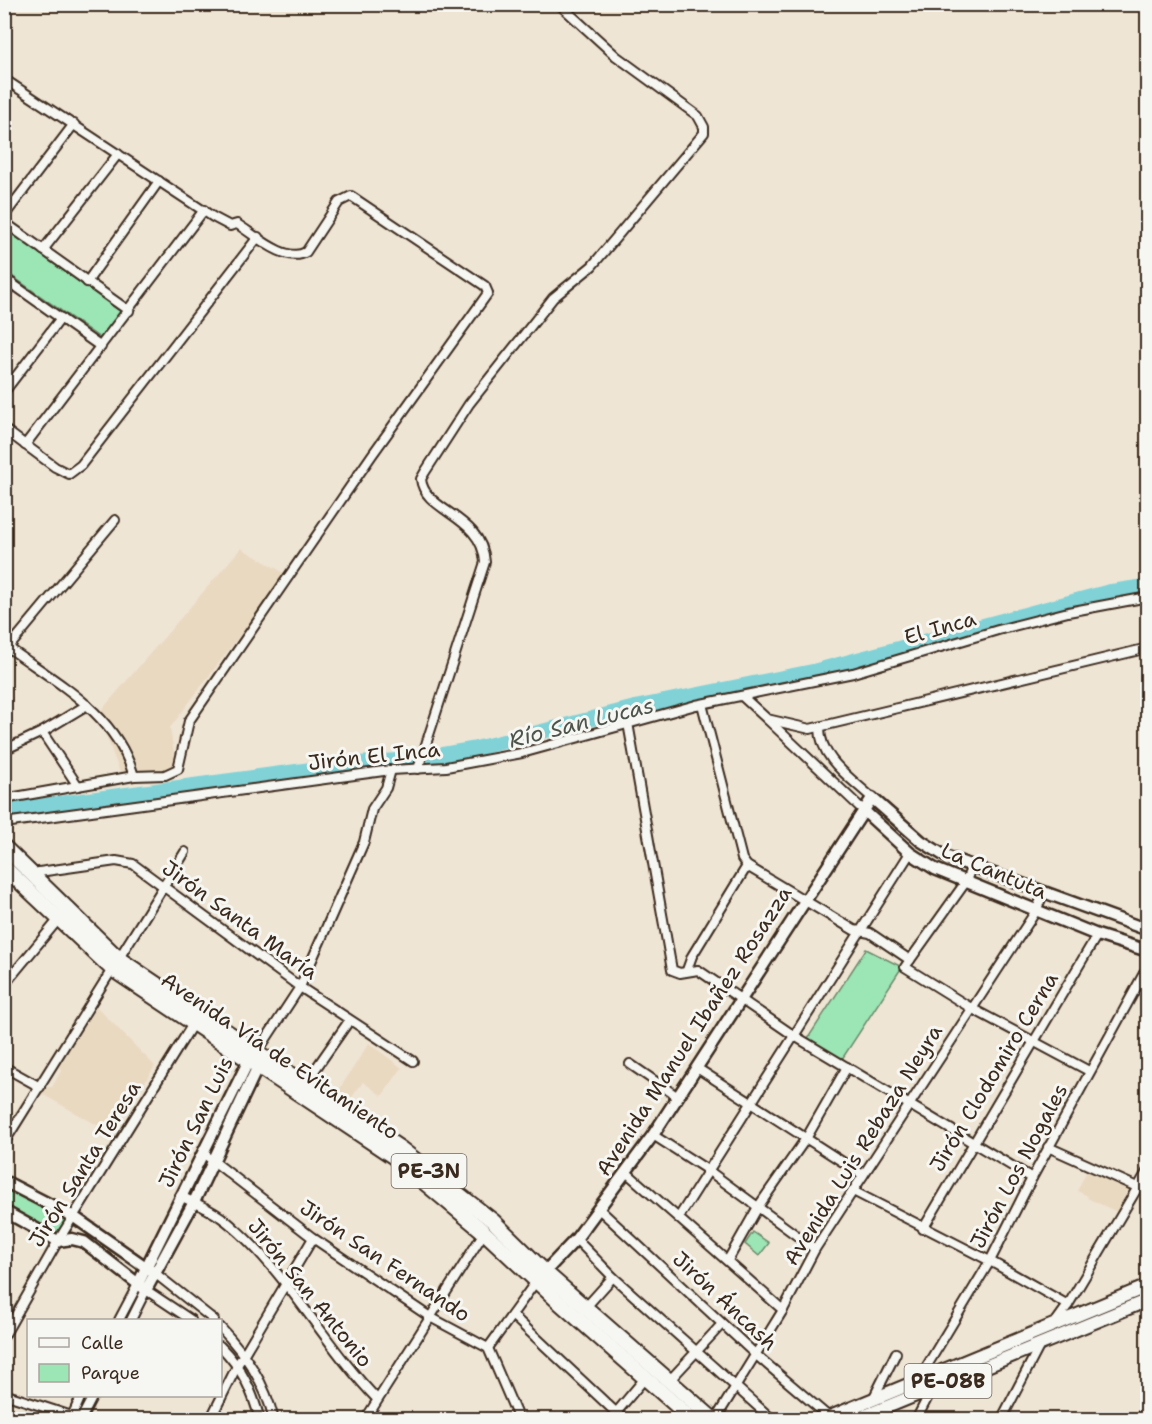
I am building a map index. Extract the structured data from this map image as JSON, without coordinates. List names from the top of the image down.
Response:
{
  "streets": {
    "highway": ["Avenida Vía de Evitamiento", "PE-3N"],
    "main road": ["PE-08B"],
    "street": [
      "El Inca",
      "Jirón El Inca",
      "La Cantuta",
      "Jirón Santa María",
      "Avenida Manuel Ibañez Rosazza",
      "Jirón Clodomiro Cerna",
      "Jirón San Luis",
      "Avenida Luis Rebaza Neyra",
      "Jirón Santa Teresa",
      "Jirón Los Nogales",
      "Jirón San Fernando",
      "Jirón San Antonio",
      "Jirón Áncash"
    ]
  },
  "crossings": [
    ["El Inca", "Jirón El Inca"],
    ["El Inca", "La Cantuta"],
    ["Jirón El Inca", "La Cantuta"],
    ["La Cantuta", "Avenida Manuel Ibañez Rosazza"],
    ["La Cantuta", "Jirón Clodomiro Cerna"],
    ["La Cantuta", "Avenida Luis Rebaza Neyra"],
    ["Jirón Santa María", "PE-3N"],
    ["Avenida Manuel Ibañez Rosazza", "PE-3N"],
    ["Avenida Manuel Ibañez Rosazza", "Jirón Áncash"],
    ["Avenida Vía de Evitamiento", "Jirón San Luis"],
    ["Avenida Vía de Evitamiento", "Jirón Santa Teresa"],
    ["Avenida Vía de Evitamiento", "PE-3N"],
    ["Jirón San Luis", "PE-3N"],
    ["Jirón San Luis", "Jirón San Fernando"],
    ["Jirón San Luis", "Jirón San Antonio"],
    ["Avenida Luis Rebaza Neyra", "PE-3N"],
    ["Avenida Luis Rebaza Neyra", "Jirón Áncash"],
    ["Jirón Los Nogales", "PE-08B"],
    ["Jirón Áncash", "PE-08B"]
  ],
  "water": ["Río San Lucas"],
  "legend": ["Calle", "Parque"]
}
